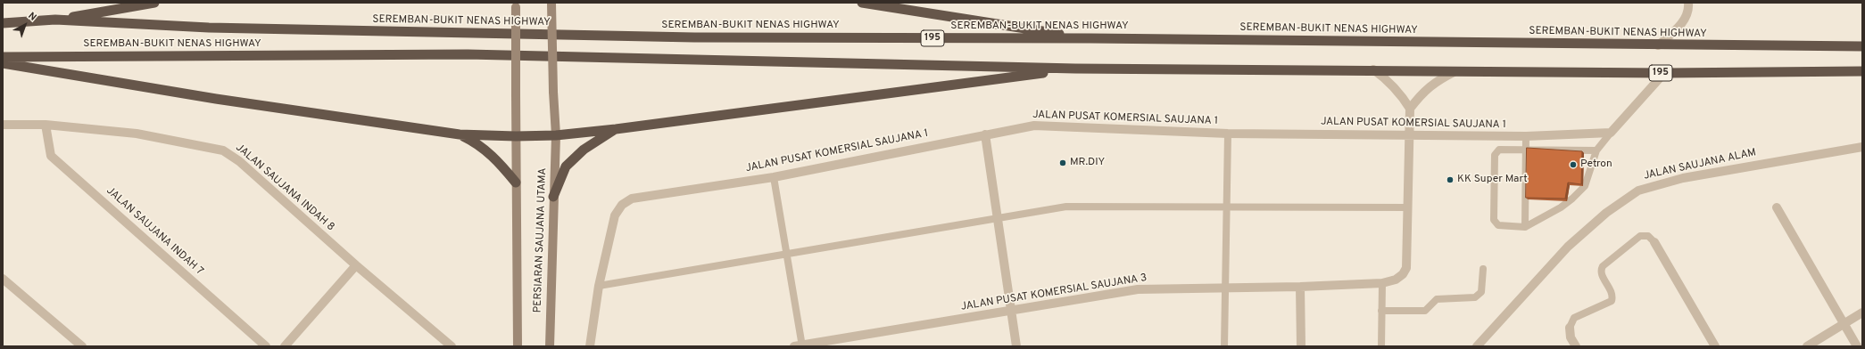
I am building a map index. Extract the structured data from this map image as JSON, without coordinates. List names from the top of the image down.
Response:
{
  "streets": {
    "highway": ["SEREMBAN-BUKIT NENAS HIGHWAY", "195"],
    "main road": ["PERSIARAN SAUJANA UTAMA"],
    "street": [
      "JALAN PUSAT KOMERSIAL SAUJANA 1",
      "JALAN SAUJANA ALAM",
      "JALAN SAUJANA INDAH 8",
      "JALAN SAUJANA INDAH 7",
      "JALAN PUSAT KOMERSIAL SAUJANA 3"
    ]
  },
  "crossings": [
    ["JALAN SAUJANA INDAH 8", "JALAN SAUJANA INDAH 7"]
  ],
  "places": ["MR.DIY", "Petron", "KK Super Mart"],
  "north": "top right"
}
